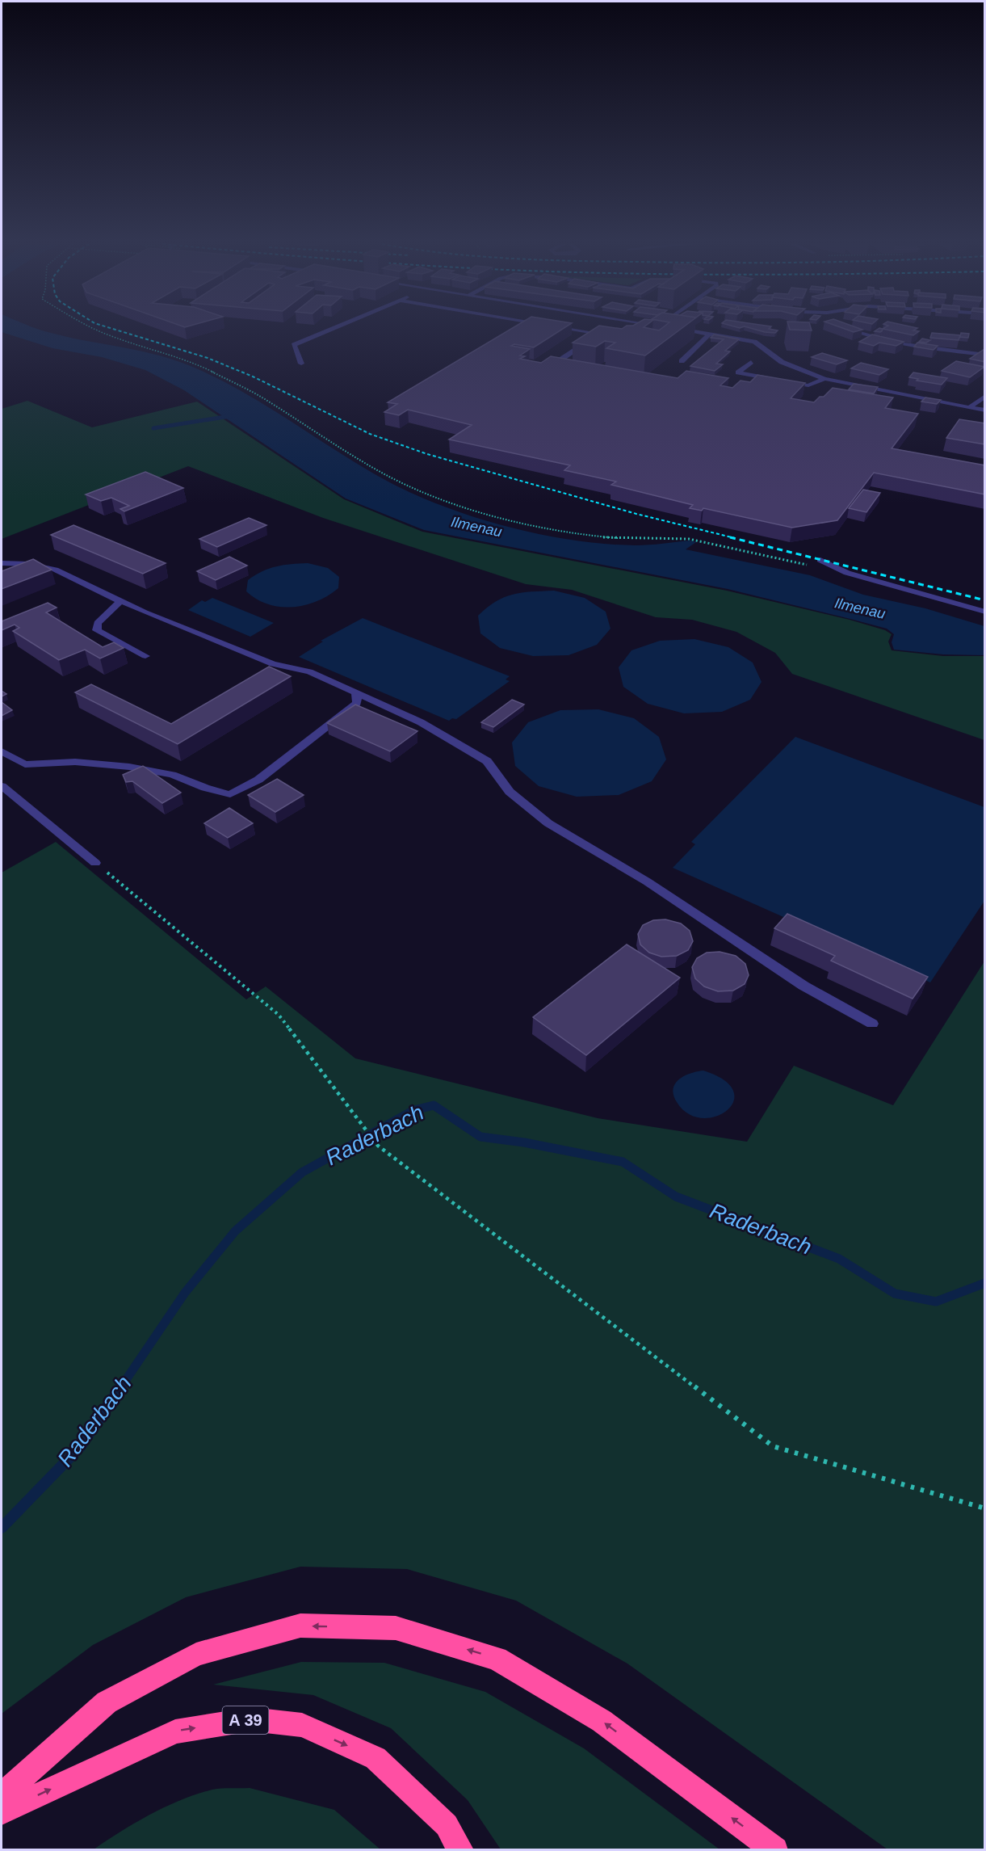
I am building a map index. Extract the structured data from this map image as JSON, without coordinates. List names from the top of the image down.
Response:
{
  "streets": {
    "highway": ["A 39"]
  },
  "water": ["Ilmenau", "Raderbach"]
}
